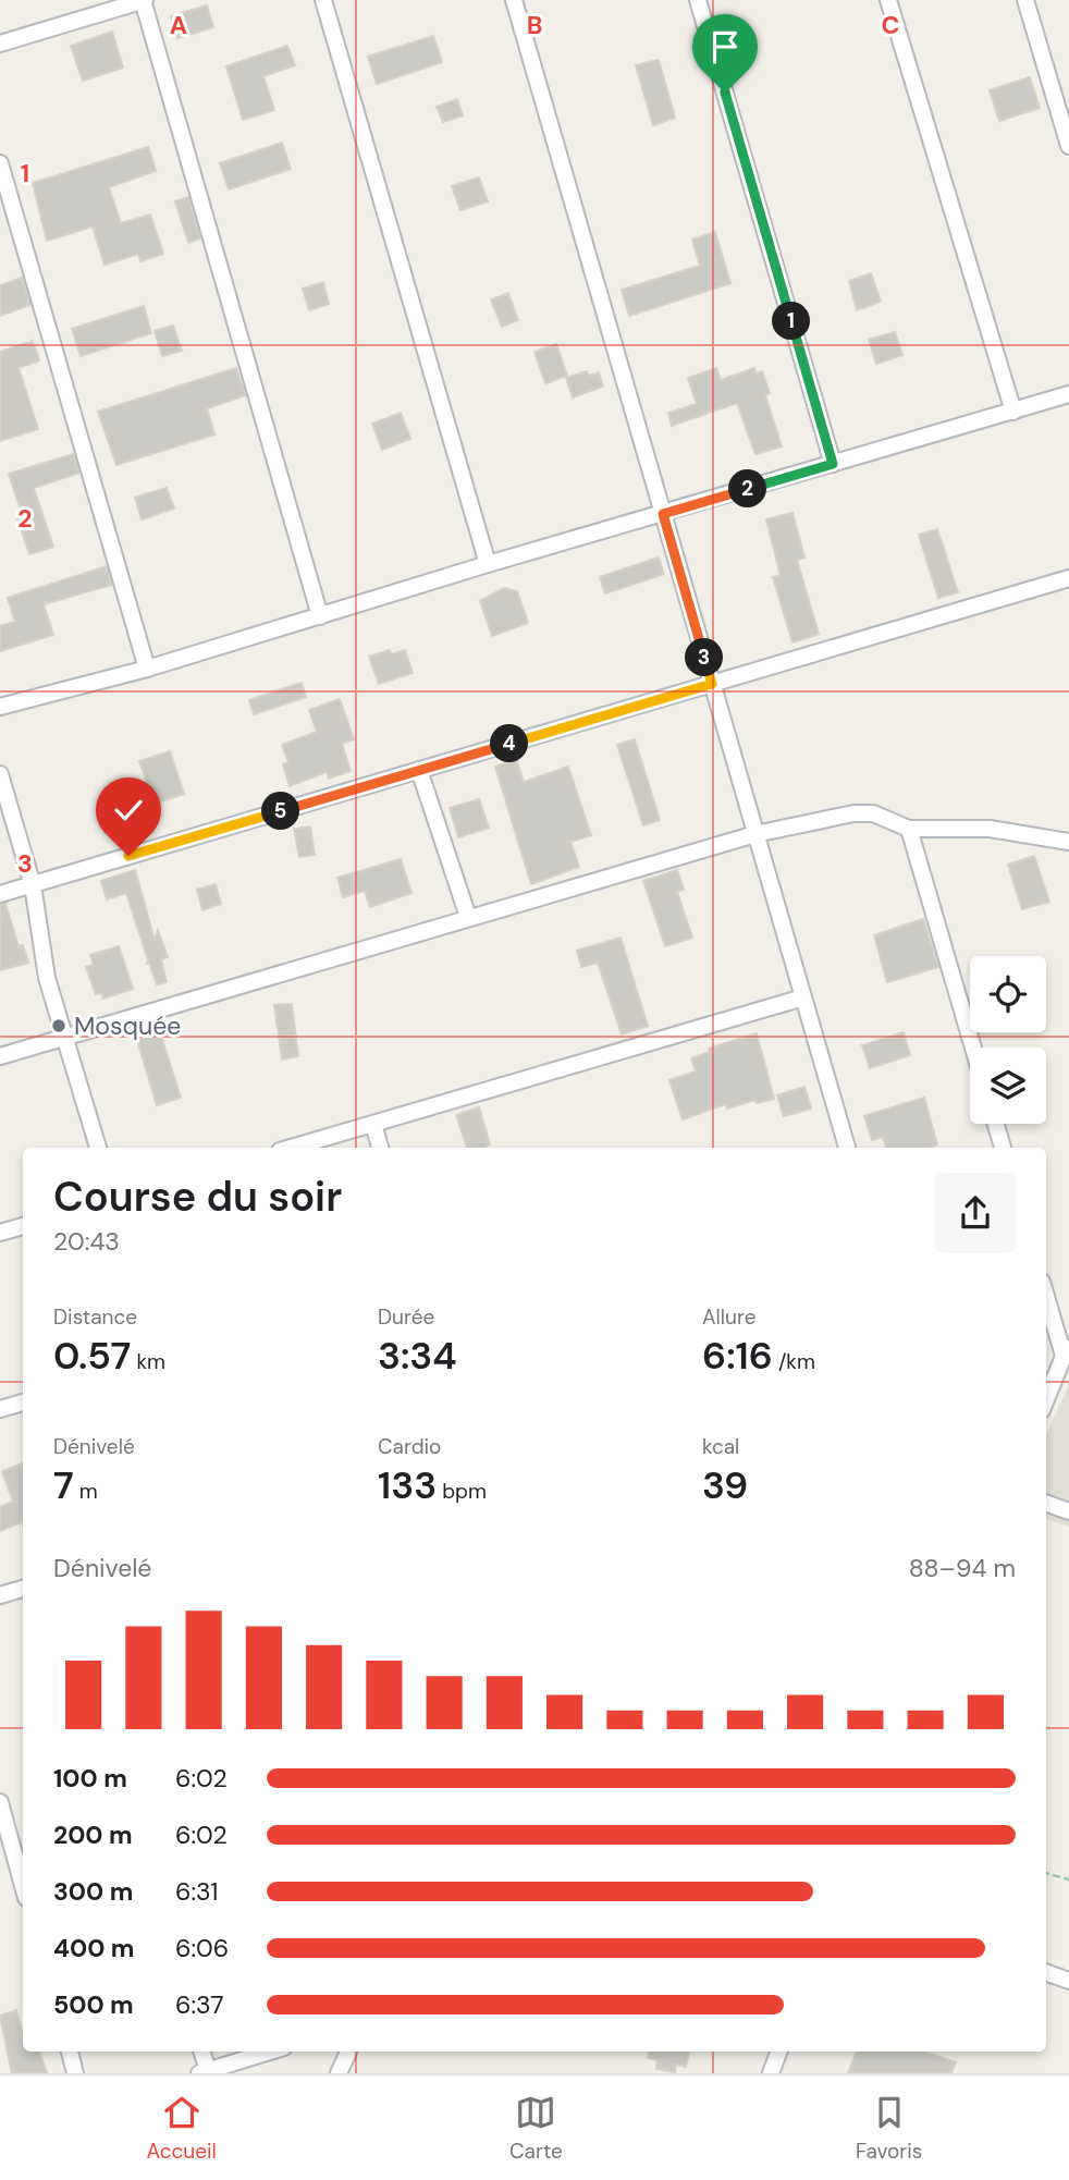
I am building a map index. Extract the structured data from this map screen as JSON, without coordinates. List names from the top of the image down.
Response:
{
  "places": ["Mosquée"],
  "page": {
    "pins": [
      "1",
      "2",
      "3",
      "4",
      "5"
    ],
    "heading": ["Course du soir", "20:43"],
    "stats": [
      ["Distance", "0.57 km"],
      ["Durée", "3:34"],
      ["Allure", "6:16 /km"],
      ["Dénivelé", "7 m"],
      ["Cardio", "133 bpm"],
      ["kcal", "39"]
    ],
    "chart": ["Dénivelé", "88–94 m"],
    "list": [
      {
        "name": "100 m",
        "note": "6:02"
      },
      {
        "name": "200 m",
        "note": "6:02"
      },
      {
        "name": "300 m",
        "note": "6:31"
      },
      {
        "name": "400 m",
        "note": "6:06"
      },
      {
        "name": "500 m",
        "note": "6:37"
      }
    ],
    "tabs": ["Accueil", "Carte", "Favoris"]
  },
  "grid": {
    "columns": ["A", "B", "C"],
    "rows": ["1", "2", "3"]
  }
}
